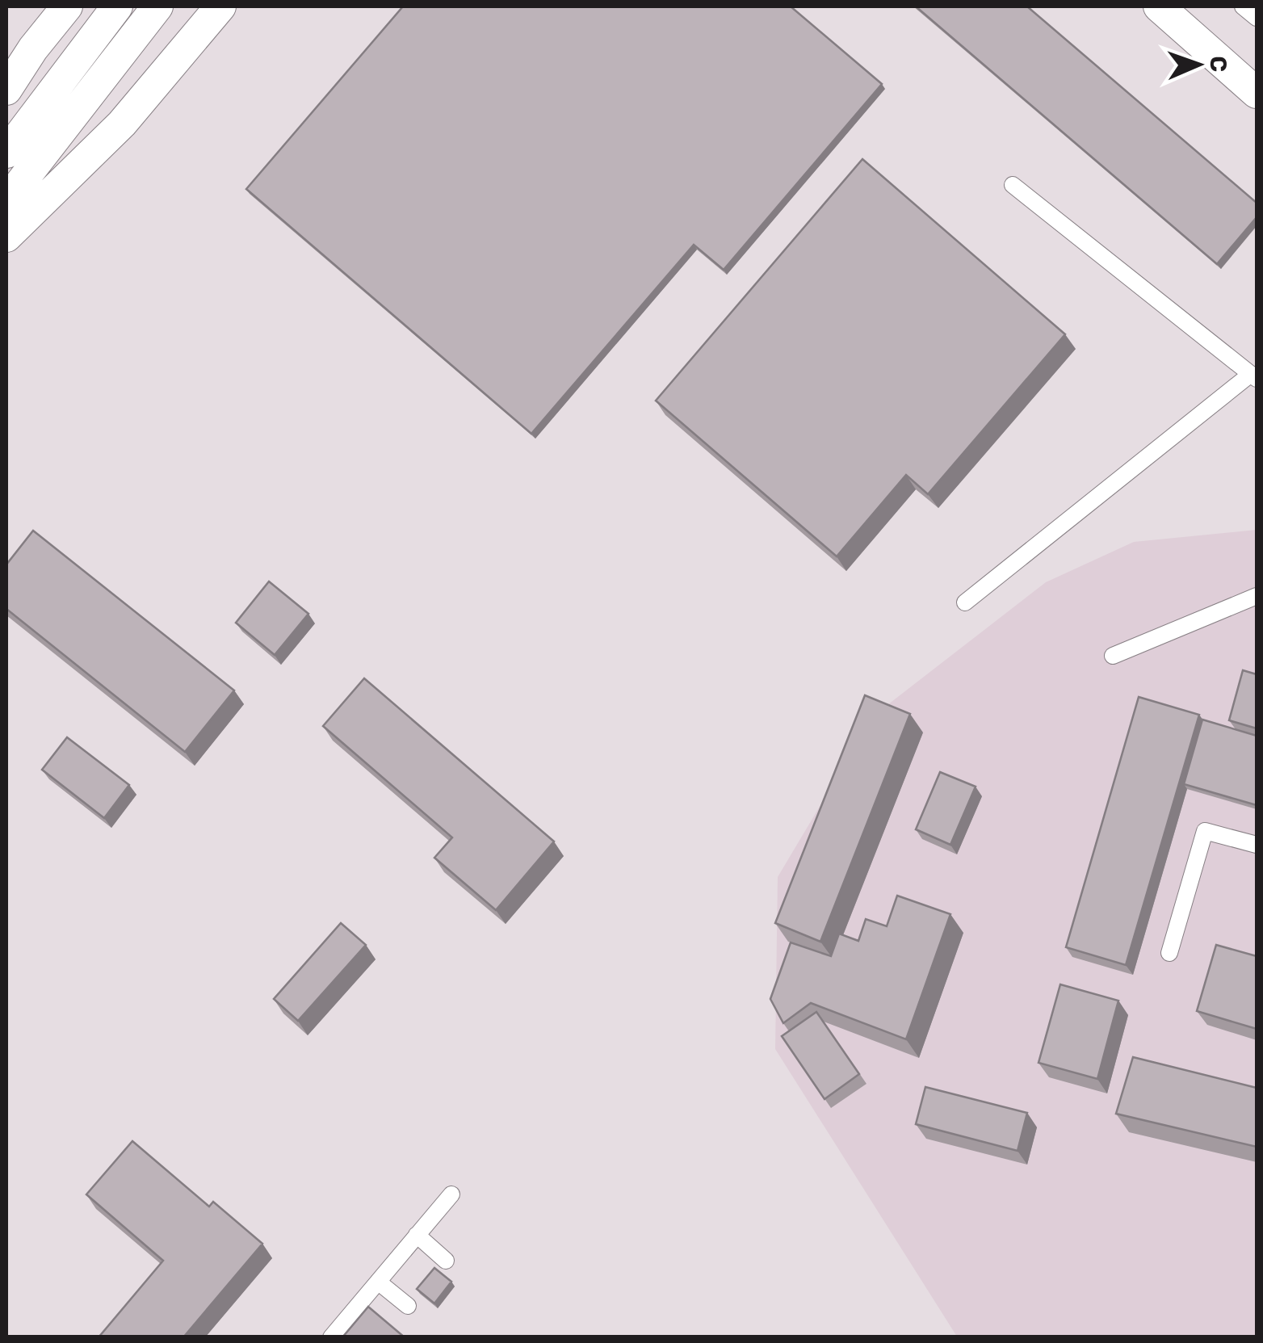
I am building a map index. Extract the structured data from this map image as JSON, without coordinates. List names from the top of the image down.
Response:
{
  "north": "right"
}
